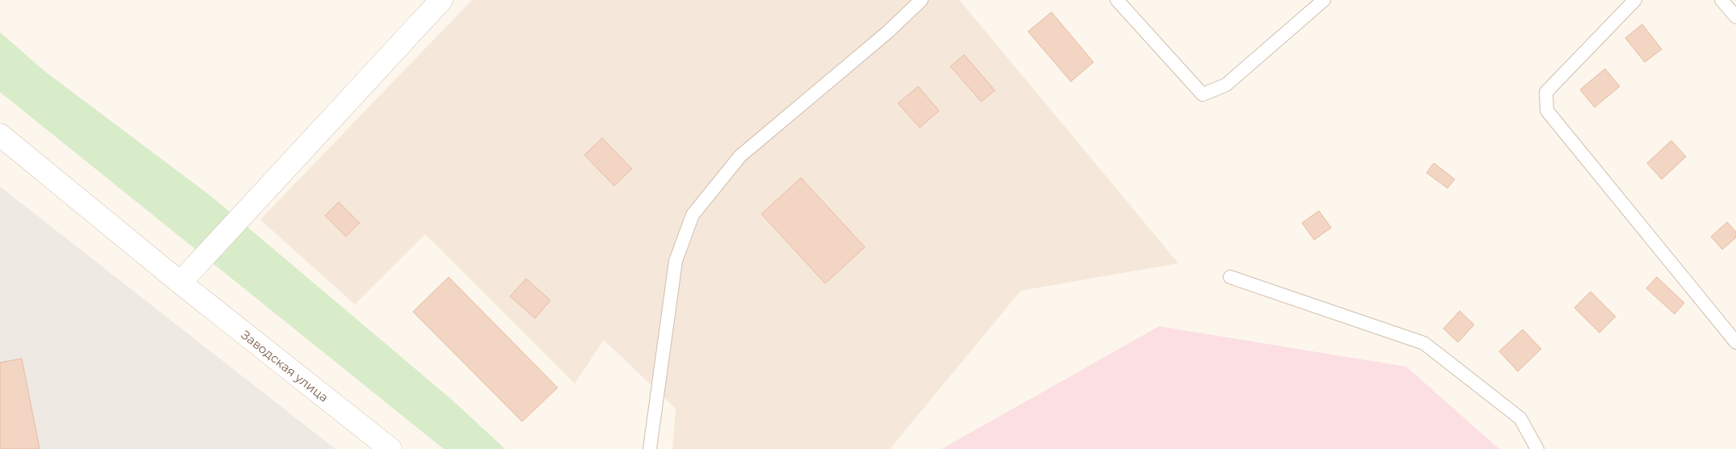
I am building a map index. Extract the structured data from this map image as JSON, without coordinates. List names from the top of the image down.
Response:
{
  "streets": {
    "main road": ["Заводская улица"]
  }
}
